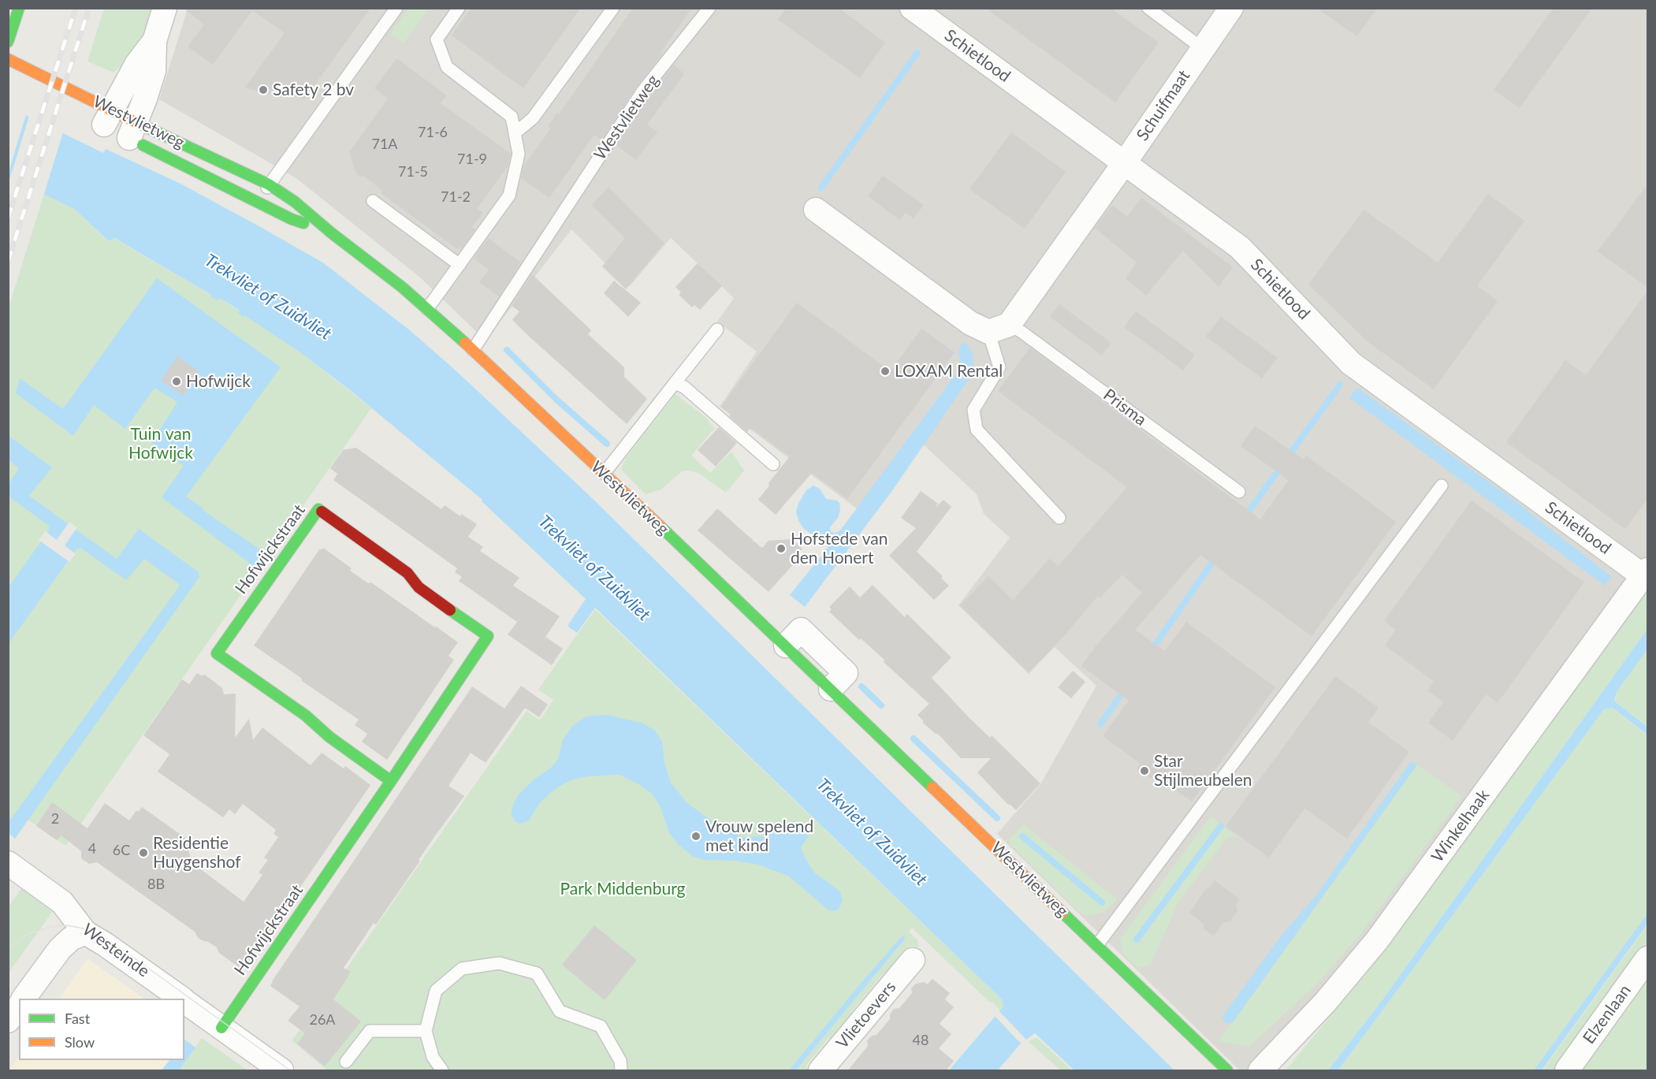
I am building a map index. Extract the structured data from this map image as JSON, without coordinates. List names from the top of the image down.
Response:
{
  "streets": {
    "main road": ["Westvlietweg", "Hofwijckstraat"],
    "street": [
      "Schietlood",
      "Schuifmaat",
      "Prisma",
      "Winkelhaak",
      "Westeinde",
      "Elzenlaan",
      "Vlietoevers"
    ]
  },
  "crossings": [
    ["Schietlood", "Schuifmaat"],
    ["Schietlood", "Winkelhaak"],
    ["Hofwijckstraat", "Westeinde"]
  ],
  "water": ["Trekvliet of Zuidvliet"],
  "parks": ["Tuin van Hofwijck", "Park Middenburg"],
  "places": [
    "Safety 2 bv",
    "LOXAM Rental",
    "Hofwijck",
    "Hofstede van den Honert",
    "Star Stijlmeubelen",
    "Vrouw spelend met kind",
    "Residentie Huygenshof"
  ],
  "house_numbers": [
    "71-6",
    "71A",
    "71-9",
    "71-5",
    "71-2",
    "2",
    "4",
    "6C",
    "8B",
    "26A",
    "48"
  ],
  "legend": ["Fast", "Slow"]
}
